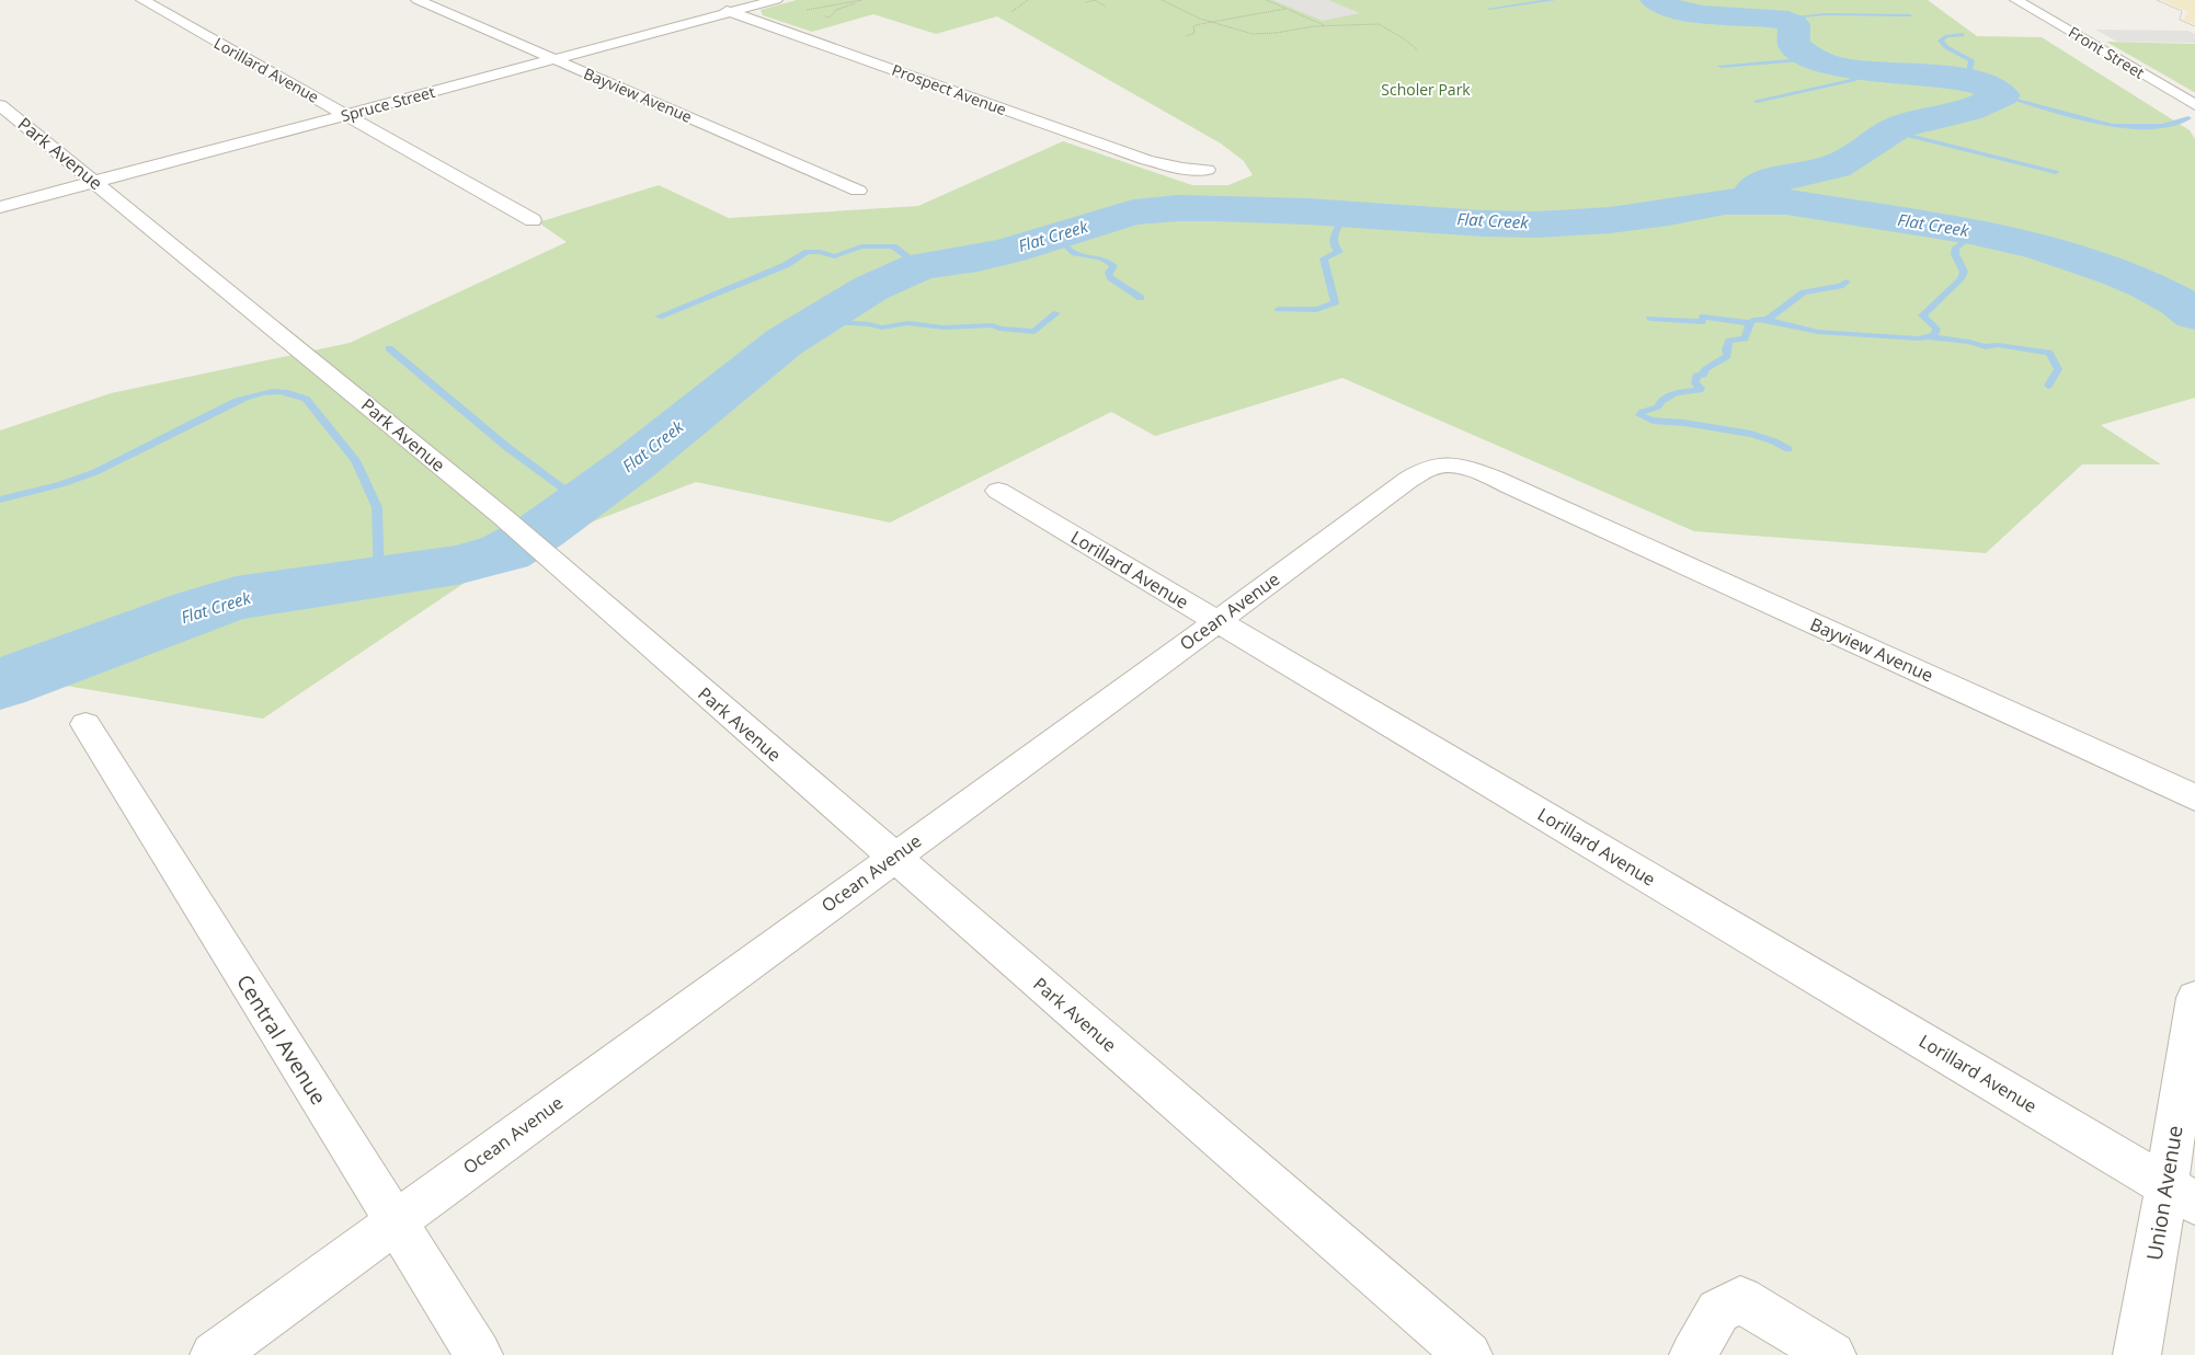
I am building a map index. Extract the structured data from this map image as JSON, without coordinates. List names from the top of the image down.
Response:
{
  "streets": {
    "street": [
      "Front Street",
      "Lorillard Avenue",
      "Prospect Avenue",
      "Bayview Avenue",
      "Spruce Street",
      "Park Avenue",
      "Ocean Avenue",
      "Central Avenue",
      "Union Avenue"
    ]
  },
  "crossings": [
    ["Lorillard Avenue", "Spruce Street"],
    ["Lorillard Avenue", "Ocean Avenue"],
    ["Lorillard Avenue", "Union Avenue"],
    ["Prospect Avenue", "Spruce Street"],
    ["Bayview Avenue", "Spruce Street"],
    ["Bayview Avenue", "Ocean Avenue"],
    ["Spruce Street", "Park Avenue"],
    ["Park Avenue", "Ocean Avenue"],
    ["Ocean Avenue", "Central Avenue"]
  ],
  "water": ["Flat Creek"],
  "parks": ["Scholer Park"]
}
